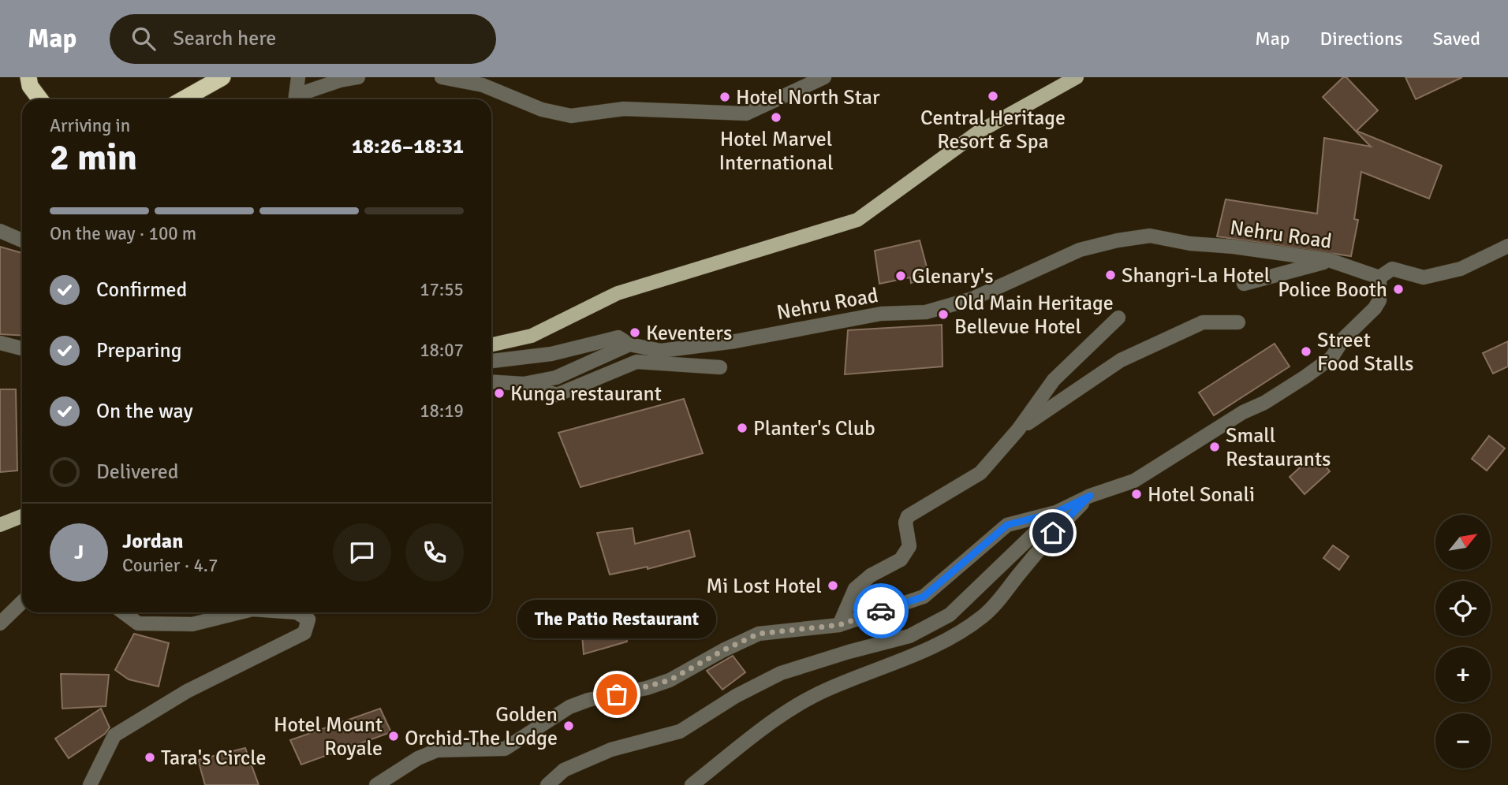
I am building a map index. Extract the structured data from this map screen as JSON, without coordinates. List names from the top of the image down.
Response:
{
  "streets": {
    "street": ["Nehru Road"]
  },
  "places": [
    "Central Heritage Resort & Spa",
    "Hotel North Star",
    "Hotel Marvel International",
    "Shangri-La Hotel",
    "Glenary's",
    "Police Booth",
    "Old Main Heritage Bellevue Hotel",
    "Keventers",
    "Street Food Stalls",
    "Kunga restaurant",
    "Planter's Club",
    "Small Restaurants",
    "Hotel Sonali",
    "Mi Lost Hotel",
    "The Patio Restaurant",
    "Golden Orchid-The Lodge",
    "Hotel Mount Royale",
    "Tara's Circle"
  ],
  "north": "top right",
  "page": {
    "header": "Map",
    "search": "Search here",
    "nav": ["Map", "Directions", "Saved"],
    "heading": ["2 min", "Arriving in", "18:26–18:31"],
    "panel": ["Jordan", "Courier · 4.7"],
    "bar": "On the way · 100 m",
    "list": [
      ["Confirmed", "17:55"],
      ["Preparing", "18:07"],
      ["On the way", "18:19"],
      "Delivered"
    ],
    "map_buttons": ["+", "−"],
    "round": "J",
    "bubble": "The Patio Restaurant"
  }
}
